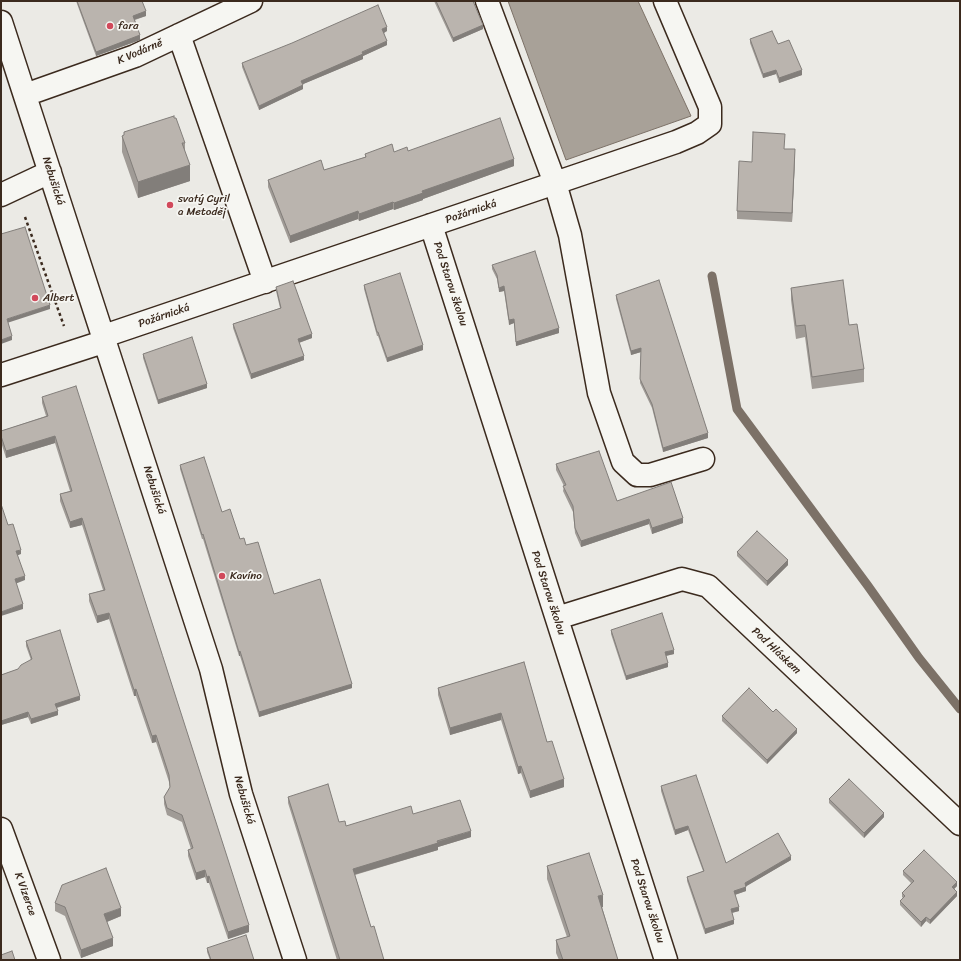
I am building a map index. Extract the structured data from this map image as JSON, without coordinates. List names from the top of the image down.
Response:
{
  "streets": {
    "street": [
      "K Vodárně",
      "Nebušická",
      "Požárnická",
      "Pod Starou školou",
      "Pod Hláskem",
      "K Vizerce"
    ]
  },
  "crossings": [
    ["K Vodárně", "Nebušická"],
    ["Nebušická", "Požárnická"],
    ["Požárnická", "Pod Starou školou"],
    ["Pod Starou školou", "Pod Hláskem"]
  ],
  "places": [
    "fara",
    "svatý Cyril a Metoděj",
    "Albert",
    "Kavíno"
  ]
}
